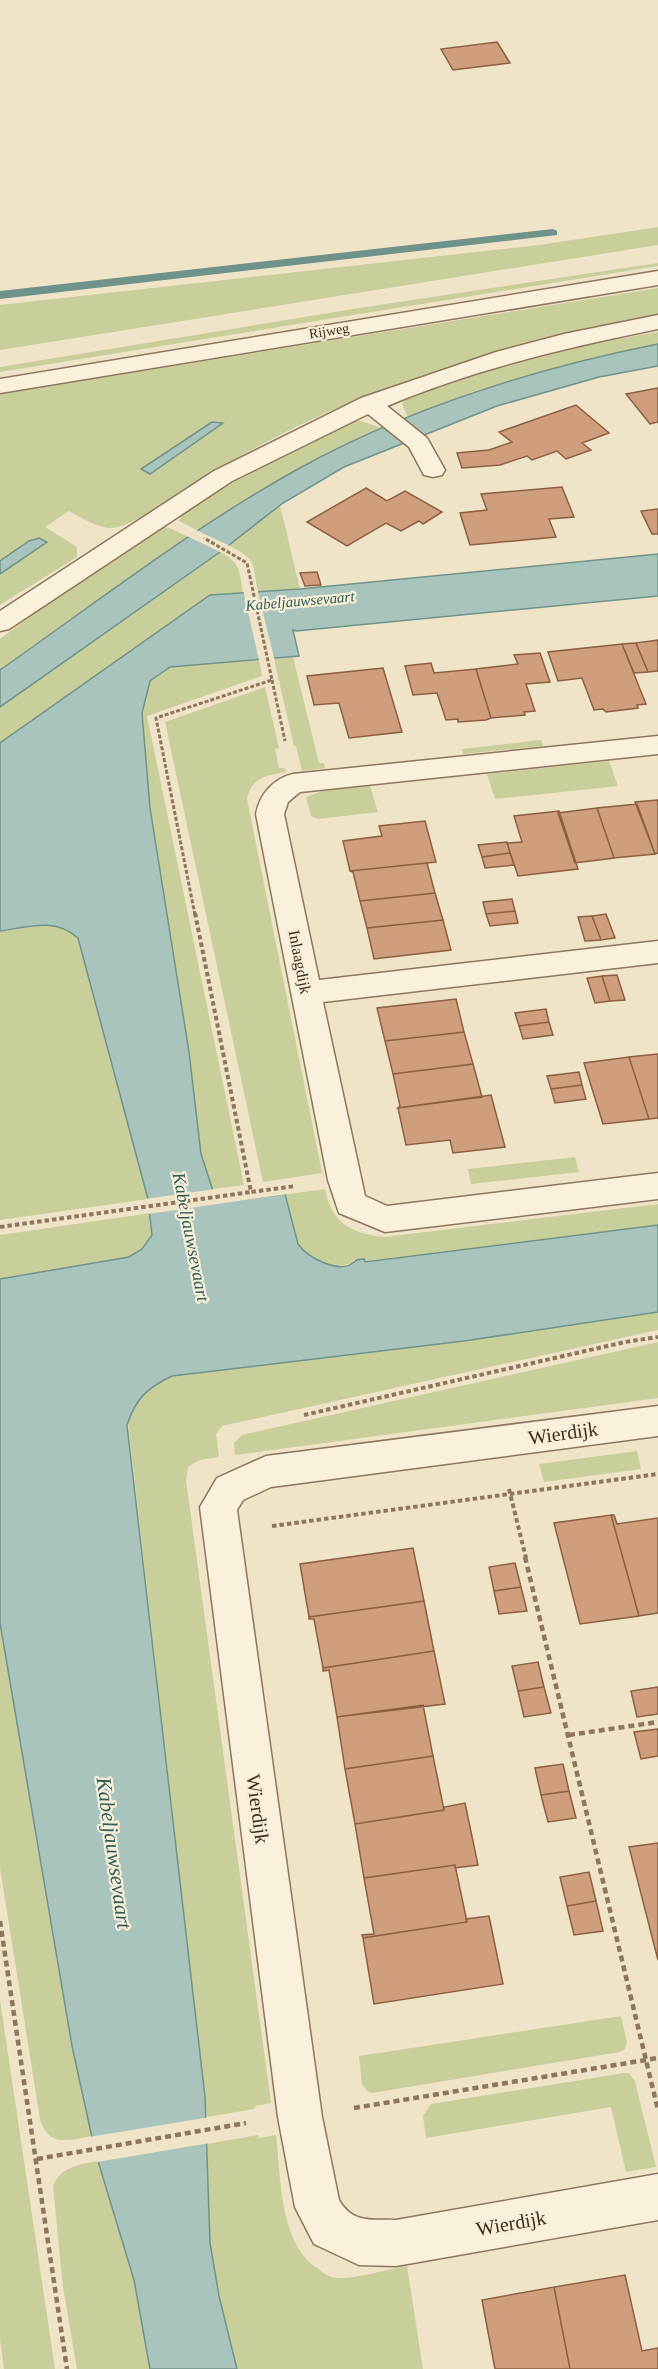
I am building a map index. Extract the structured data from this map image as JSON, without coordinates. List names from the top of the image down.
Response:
{
  "streets": {
    "street": ["Rijweg", "Inlaagdijk", "Wierdijk"]
  },
  "water": ["Kabeljauwsevaart"]
}
